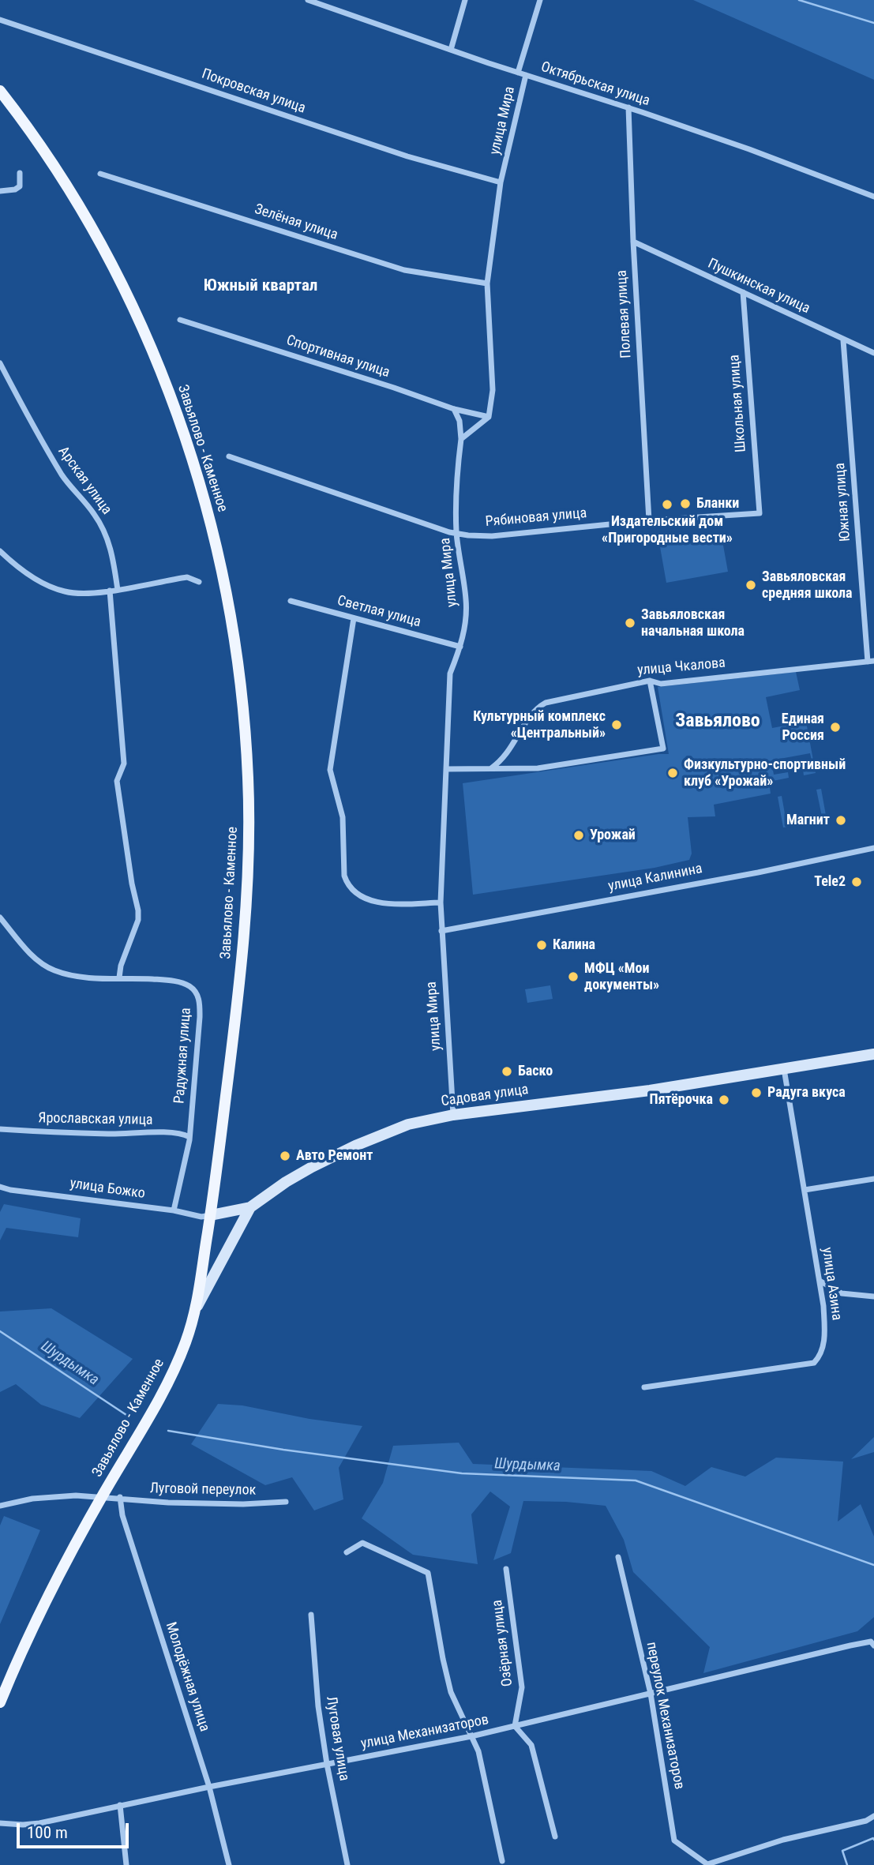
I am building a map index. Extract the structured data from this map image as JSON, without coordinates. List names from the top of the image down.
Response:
{
  "streets": {
    "main road": ["Завьялово - Каменное"],
    "street": [
      "Октябрьская улица",
      "Покровская улица",
      "улица Мира",
      "Зелёная улица",
      "Пушкинская улица",
      "Полевая улица",
      "Спортивная улица",
      "Школьная улица",
      "Арская улица",
      "Южная улица",
      "Рябиновая улица",
      "Светлая улица",
      "улица Чкалова",
      "улица Калинина",
      "Радужная улица",
      "Садовая улица",
      "Ярославская улица",
      "улица Божко",
      "улица Азина",
      "Луговой переулок",
      "Озёрная улица",
      "Молодёжная улица",
      "переулок Механизаторов",
      "улица Механизаторов",
      "Луговая улица"
    ]
  },
  "crossings": [
    ["Октябрьская улица", "улица Мира"],
    ["Октябрьская улица", "Полевая улица"],
    ["Покровская улица", "улица Мира"],
    ["улица Мира", "Зелёная улица"],
    ["улица Мира", "Спортивная улица"],
    ["улица Мира", "Рябиновая улица"],
    ["улица Мира", "Светлая улица"],
    ["улица Мира", "улица Калинина"],
    ["улица Мира", "Садовая улица"],
    ["Пушкинская улица", "Полевая улица"],
    ["Пушкинская улица", "Школьная улица"],
    ["Пушкинская улица", "Южная улица"],
    ["Полевая улица", "Рябиновая улица"],
    ["Школьная улица", "Рябиновая улица"],
    ["Завьялово - Каменное", "улица Божко"],
    ["Завьялово - Каменное", "Луговой переулок"],
    ["Южная улица", "улица Чкалова"],
    ["Радужная улица", "Ярославская улица"],
    ["Радужная улица", "улица Божко"],
    ["Садовая улица", "улица Азина"],
    ["Луговой переулок", "Молодёжная улица"],
    ["Озёрная улица", "улица Механизаторов"],
    ["Молодёжная улица", "улица Механизаторов"],
    ["переулок Механизаторов", "улица Механизаторов"],
    ["улица Механизаторов", "Луговая улица"]
  ],
  "districts": ["Южный квартал", "Завьялово"],
  "water": ["Шурдымка"],
  "places": [
    "Бланки",
    "Издательский дом «Пригородные вести»",
    "Завьяловская средняя школа",
    "Завьяловская начальная школа",
    "Культурный комплекс «Центральный»",
    "Единая Россия",
    "Физкультурно-спортивный клуб «Урожай»",
    "Магнит",
    "Урожай",
    "Tele2",
    "Калина",
    "МФЦ «Мои документы»",
    "Баско",
    "Радуга вкуса",
    "Пятёрочка",
    "Авто Ремонт"
  ],
  "scale_bar": "100 m"
}
